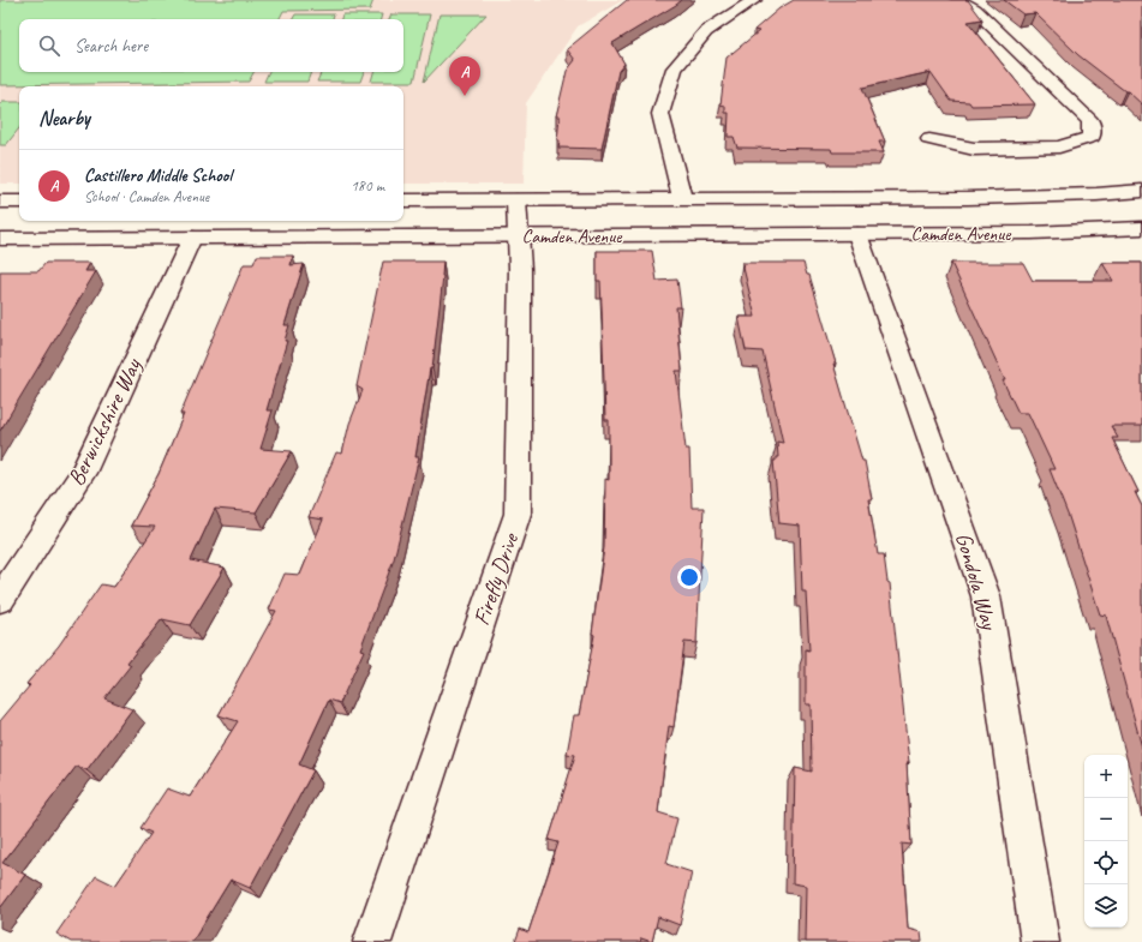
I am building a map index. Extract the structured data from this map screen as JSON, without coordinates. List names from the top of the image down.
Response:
{
  "streets": {
    "street": [
      "Camden Avenue",
      "Berwickshire Way",
      "Firefly Drive",
      "Gondola Way"
    ]
  },
  "crossings": [
    ["Camden Avenue", "Berwickshire Way"],
    ["Camden Avenue", "Firefly Drive"],
    ["Camden Avenue", "Gondola Way"]
  ],
  "page": {
    "search": "Search here",
    "pins": "A",
    "heading": "Nearby",
    "list": [
      {
        "mark": "A",
        "name": "Castillero Middle School",
        "note": "School · Camden Avenue",
        "value": "180 m"
      }
    ],
    "map_buttons": ["+", "−"]
  }
}
